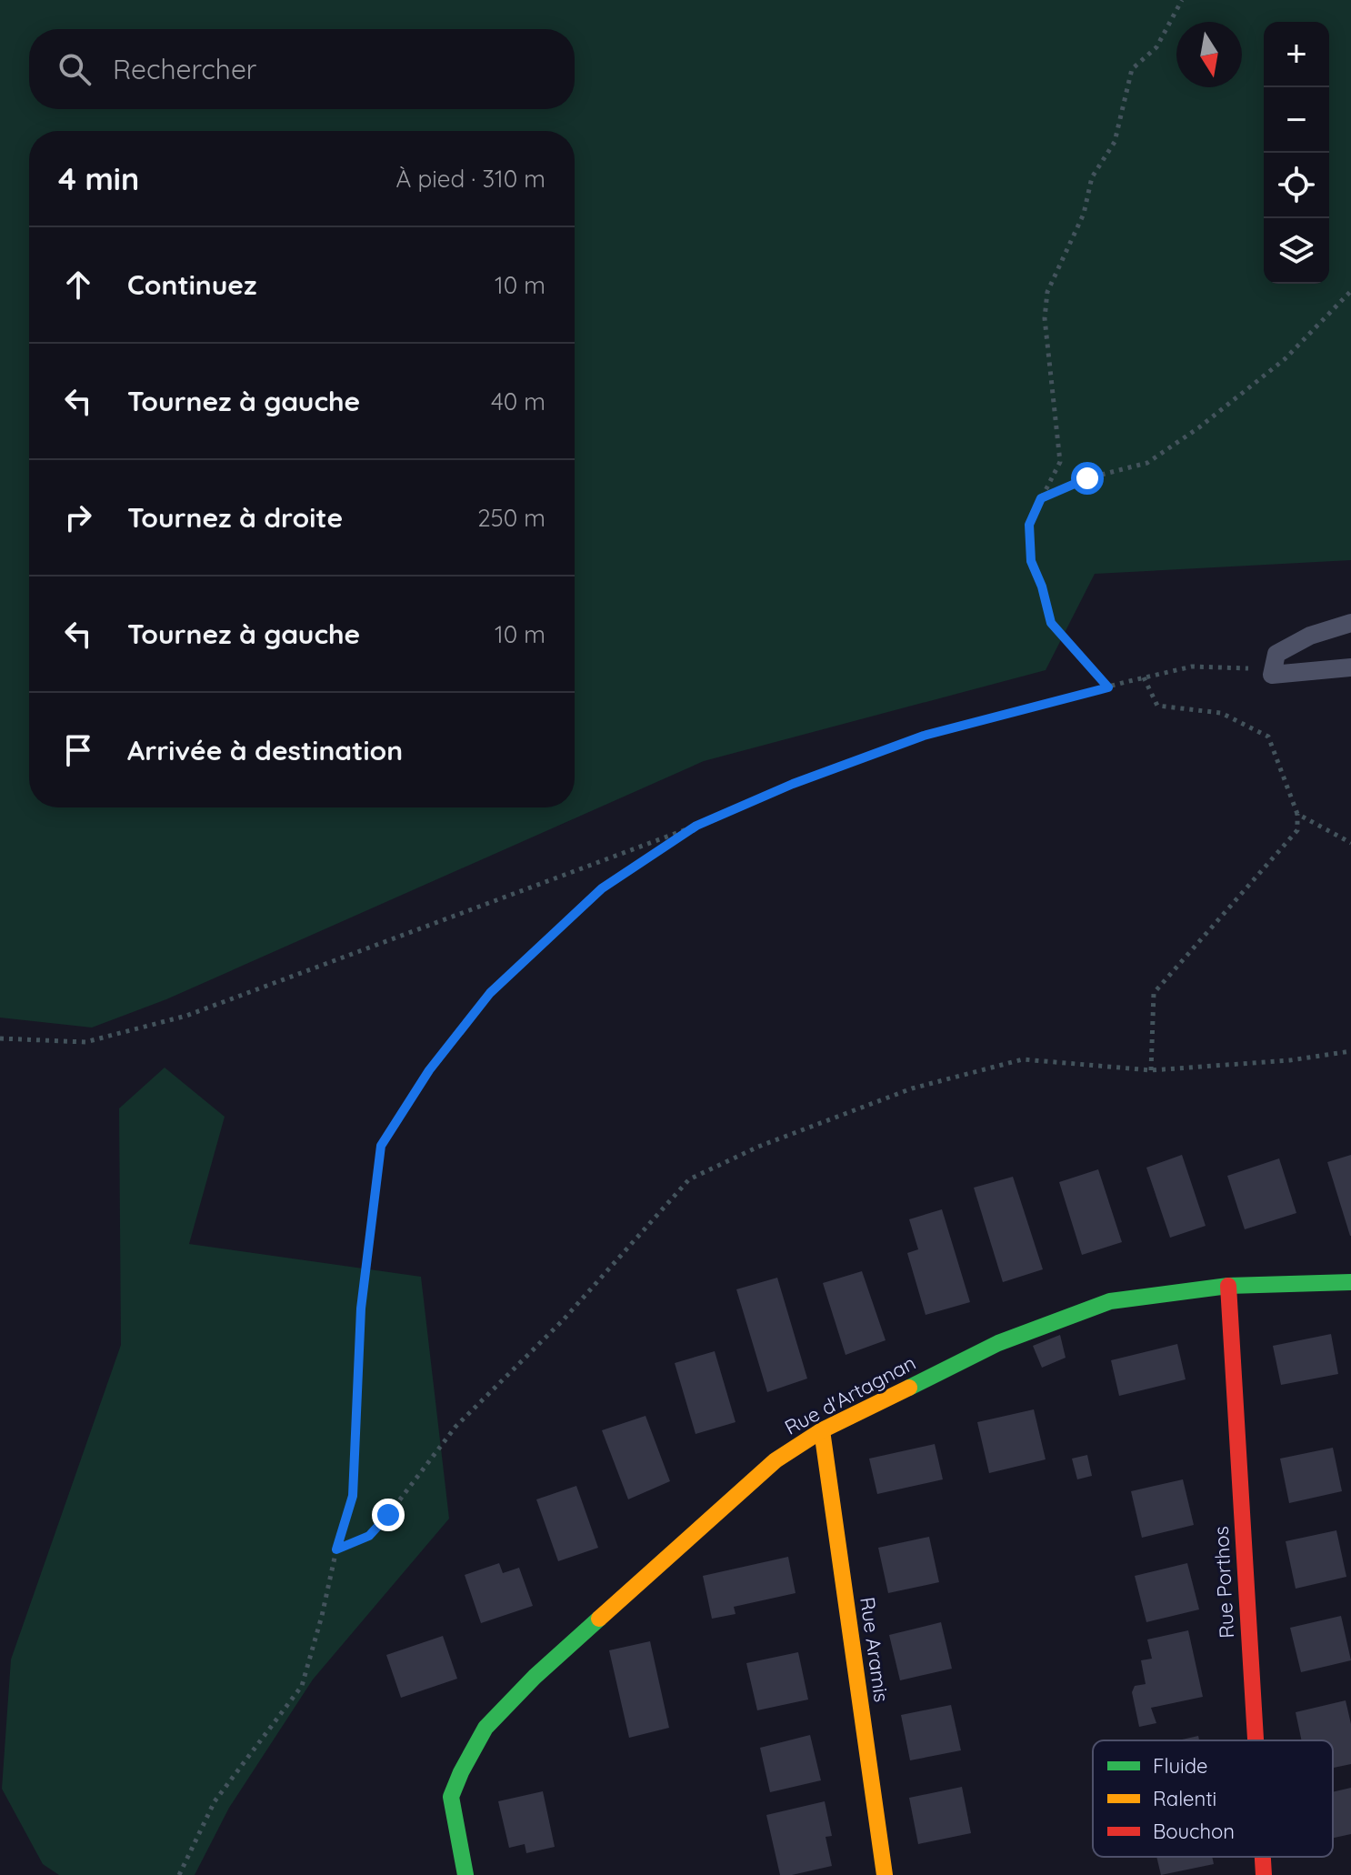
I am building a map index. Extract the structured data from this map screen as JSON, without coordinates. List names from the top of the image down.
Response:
{
  "streets": {
    "street": ["Rue d'Artagnan", "Rue Porthos", "Rue Aramis"]
  },
  "crossings": [
    ["Rue d'Artagnan", "Rue Porthos"],
    ["Rue d'Artagnan", "Rue Aramis"]
  ],
  "legend": ["Fluide", "Ralenti", "Bouchon"],
  "north": "bottom",
  "page": {
    "map_buttons": ["+", "−"],
    "search": "Rechercher",
    "heading": ["4 min", "À pied · 310 m"],
    "list": [
      ["Continuez", "10 m"],
      ["Tournez à gauche", "40 m"],
      ["Tournez à droite", "250 m"],
      ["Tournez à gauche", "10 m"],
      "Arrivée à destination"
    ]
  }
}
